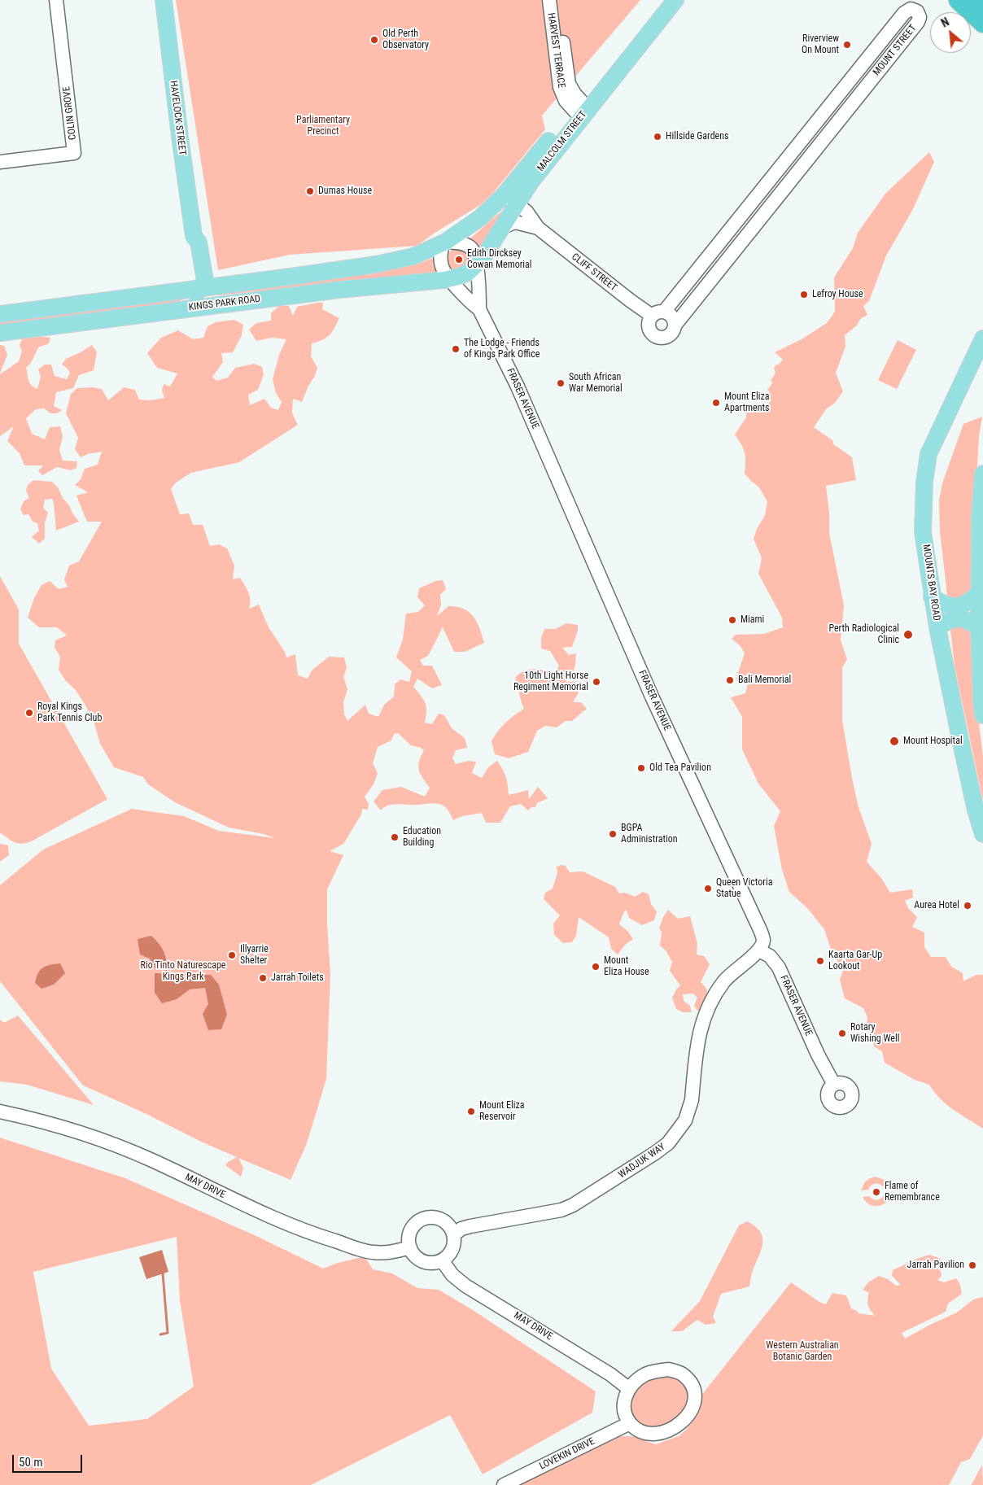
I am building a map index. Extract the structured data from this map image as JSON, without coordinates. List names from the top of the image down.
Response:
{
  "streets": {
    "main road": [
      "HAVELOCK STREET",
      "MALCOLM STREET",
      "KINGS PARK ROAD",
      "MOUNTS BAY ROAD"
    ],
    "street": [
      "HARVEST TERRACE",
      "MOUNT STREET",
      "COLIN GROVE",
      "CLIFF STREET",
      "FRASER AVENUE",
      "WADJUK WAY",
      "MAY DRIVE",
      "LOVEKIN DRIVE"
    ]
  },
  "crossings": [
    ["HARVEST TERRACE", "MALCOLM STREET"],
    ["MOUNT STREET", "CLIFF STREET"],
    ["HAVELOCK STREET", "KINGS PARK ROAD"],
    ["MALCOLM STREET", "CLIFF STREET"],
    ["MALCOLM STREET", "KINGS PARK ROAD"],
    ["MALCOLM STREET", "FRASER AVENUE"],
    ["KINGS PARK ROAD", "FRASER AVENUE"],
    ["FRASER AVENUE", "WADJUK WAY"],
    ["WADJUK WAY", "MAY DRIVE"],
    ["MAY DRIVE", "LOVEKIN DRIVE"]
  ],
  "parks": ["Parliamentary Precinct", "Rio Tinto Naturescape Kings Park", "Western Australian Botanic Garden"],
  "places": [
    "Old Perth Observatory",
    "Riverview On Mount",
    "Hillside Gardens",
    "Dumas House",
    "Edith Dircksey Cowan Memorial",
    "Lefroy House",
    "The Lodge - Friends of Kings Park Office",
    "South African War Memorial",
    "Mount Eliza Apartments",
    "Miami",
    "Perth Radiological Clinic",
    "Bali Memorial",
    "10th Light Horse Regiment Memorial",
    "Royal Kings Park Tennis Club",
    "Mount Hospital",
    "Old Tea Pavilion",
    "BGPA Administration",
    "Education Building",
    "Queen Victoria Statue",
    "Aurea Hotel",
    "Illyarrie Shelter",
    "Kaarta Gar-Up Lookout",
    "Mount Eliza House",
    "Jarrah Toilets",
    "Rotary Wishing Well",
    "Mount Eliza Reservoir",
    "Flame of Remembrance",
    "Jarrah Pavilion"
  ],
  "scale_bar": "50 m",
  "north": "top left"
}
